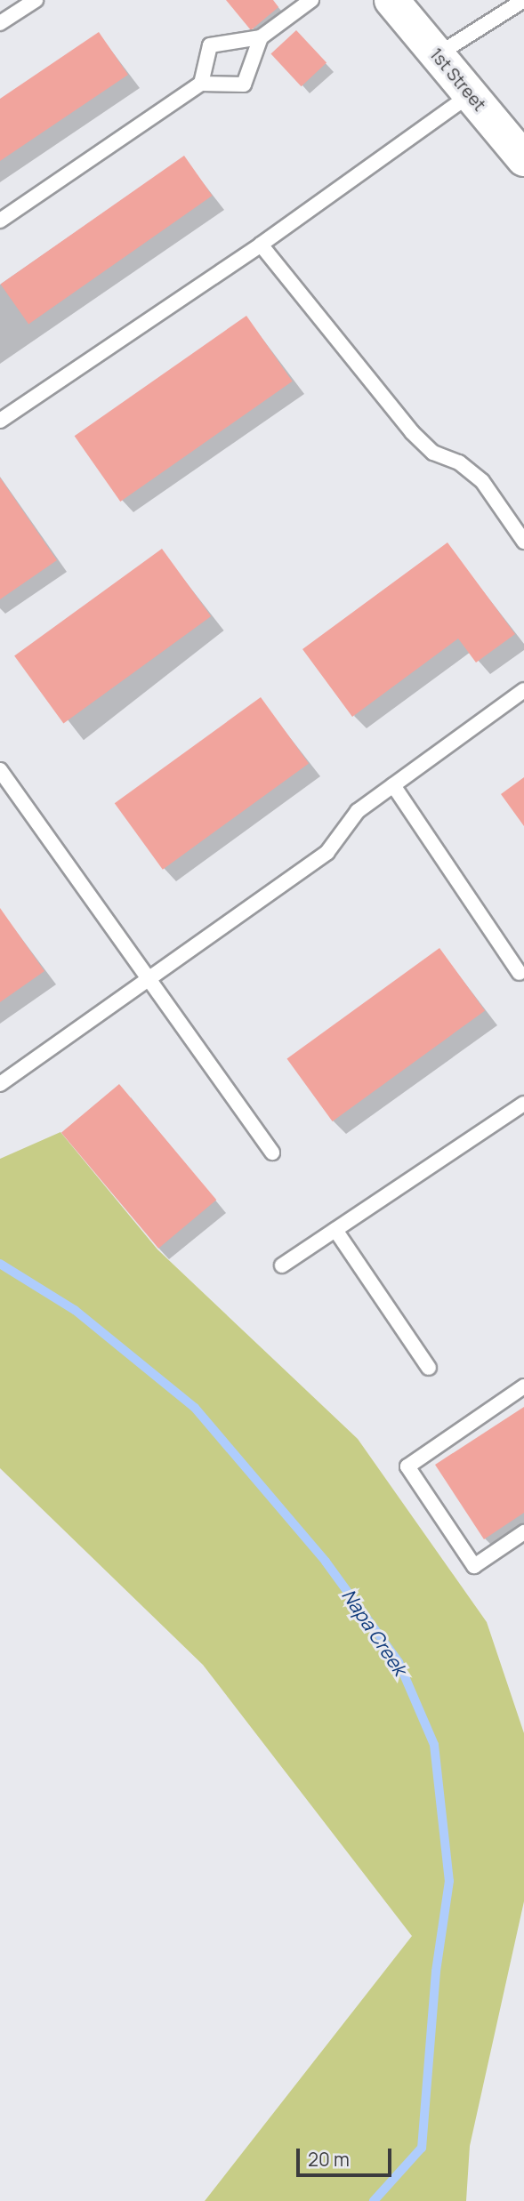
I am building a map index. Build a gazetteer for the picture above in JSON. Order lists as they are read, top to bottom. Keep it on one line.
{"streets":{"main road":["1st Street"]},"water":["Napa Creek"],"scale_bar":"20 m"}
